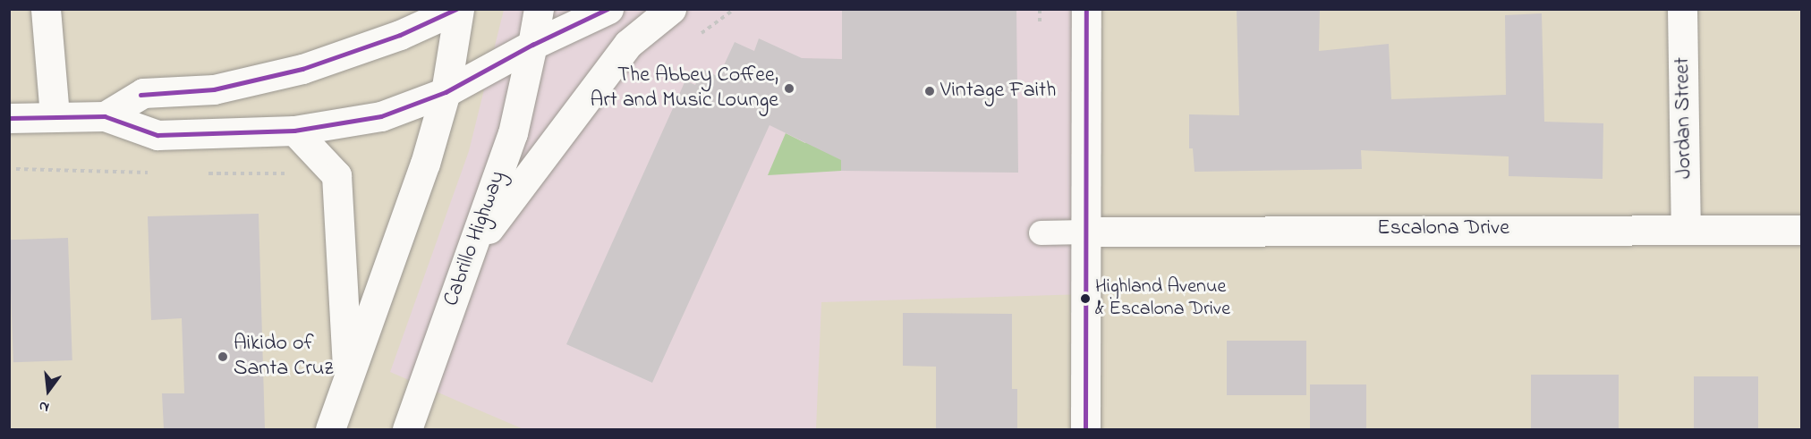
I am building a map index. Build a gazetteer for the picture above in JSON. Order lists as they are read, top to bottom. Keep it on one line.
{"streets":{"main road":["Jordan Street","Escalona Drive","Cabrillo Highway"]},"crossings":[["Jordan Street","Escalona Drive"]],"places":["The Abbey Coffee, Art and Music Lounge","Vintage Faith","Highland Avenue & Escalona Drive","Aikido of Santa Cruz"],"north":"bottom"}
